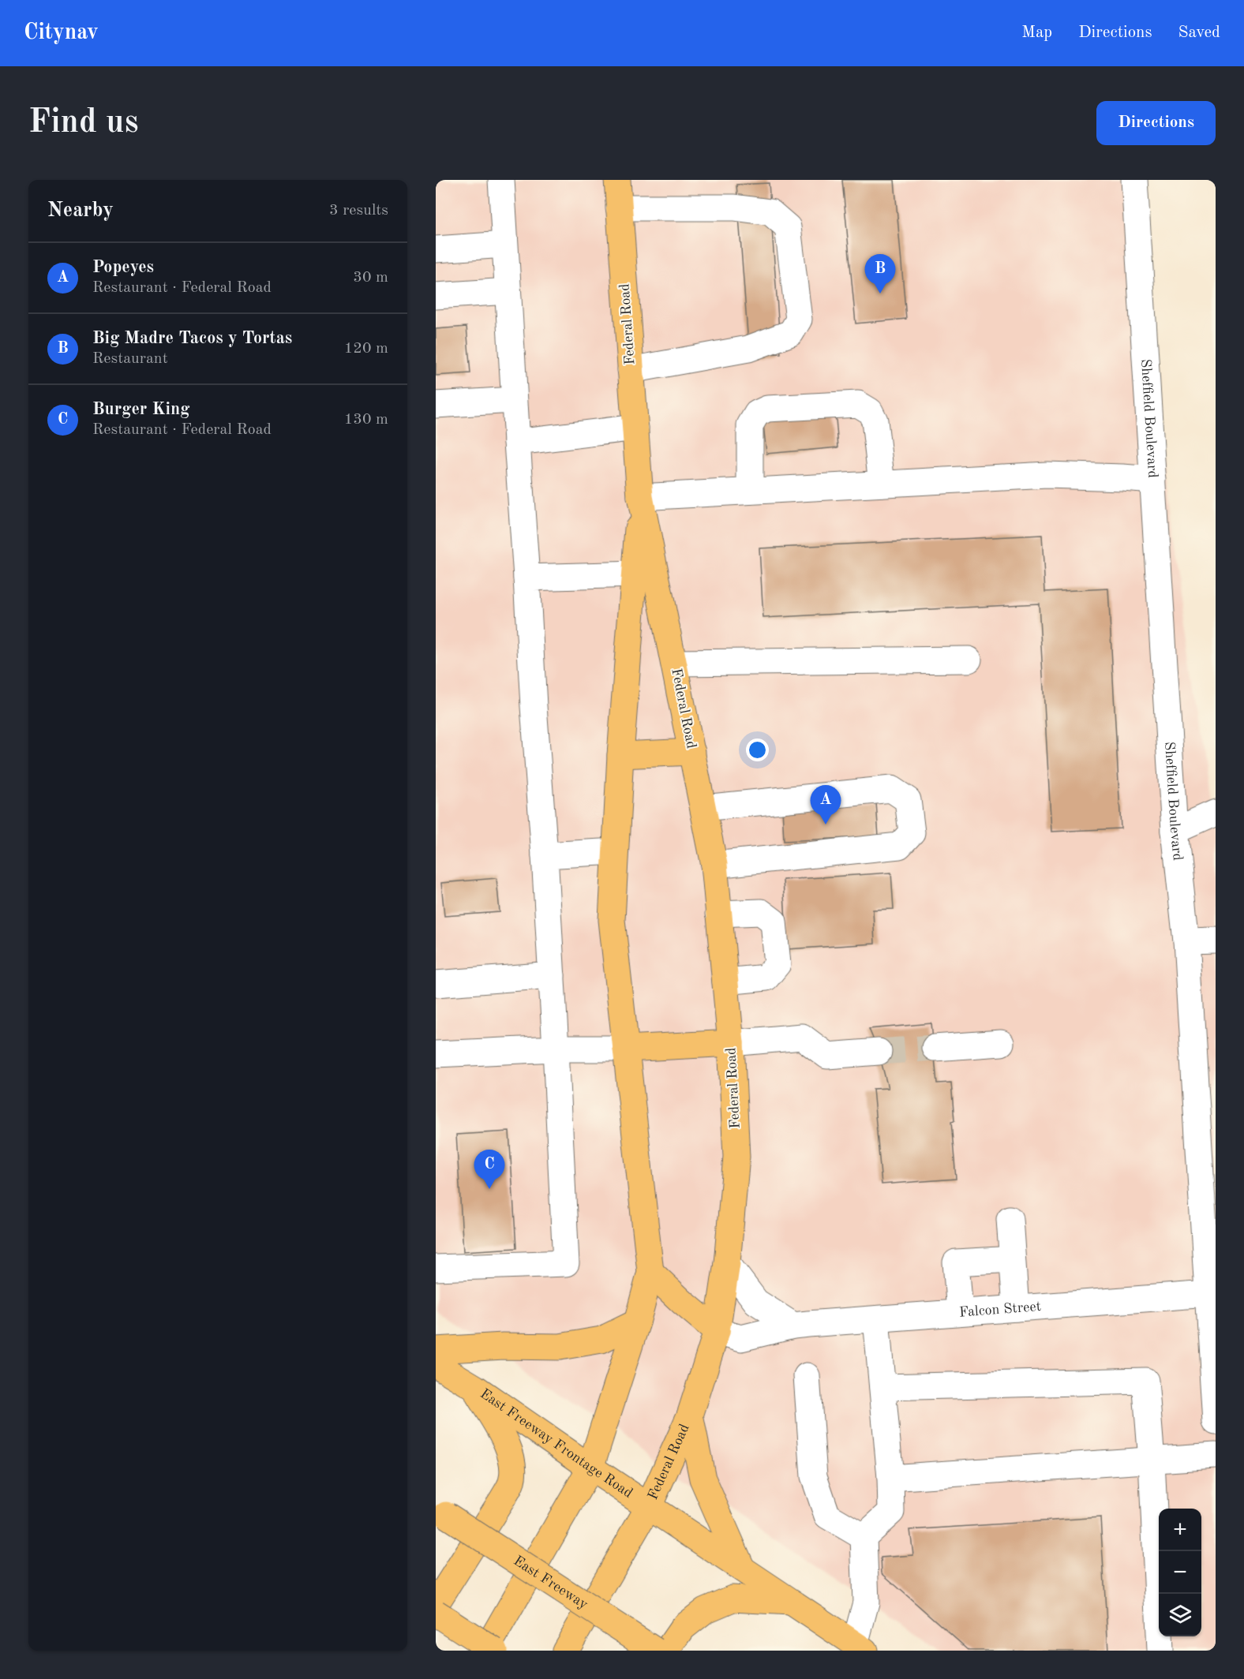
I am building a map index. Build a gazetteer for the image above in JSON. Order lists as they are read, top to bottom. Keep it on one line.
{"streets":{"main road":["Federal Road","East Freeway Frontage Road","East Freeway"],"street":["Sheffield Boulevard","Falcon Street"]},"crossings":[["Federal Road","Falcon Street"],["Federal Road","East Freeway Frontage Road"],["Sheffield Boulevard","Falcon Street"]],"page":{"header":"Citynav","nav":["Map","Directions","Saved"],"buttons":"Directions","title":"Find us","heading":["Nearby","3 results"],"list":[{"mark":"A","name":"Popeyes","note":"Restaurant · Federal Road","value":"30 m"},{"mark":"B","name":"Big Madre Tacos y Tortas","note":"Restaurant","value":"120 m"},{"mark":"C","name":"Burger King","note":"Restaurant · Federal Road","value":"130 m"}],"pins":["B","A","C"],"map_buttons":["+","−"]}}
